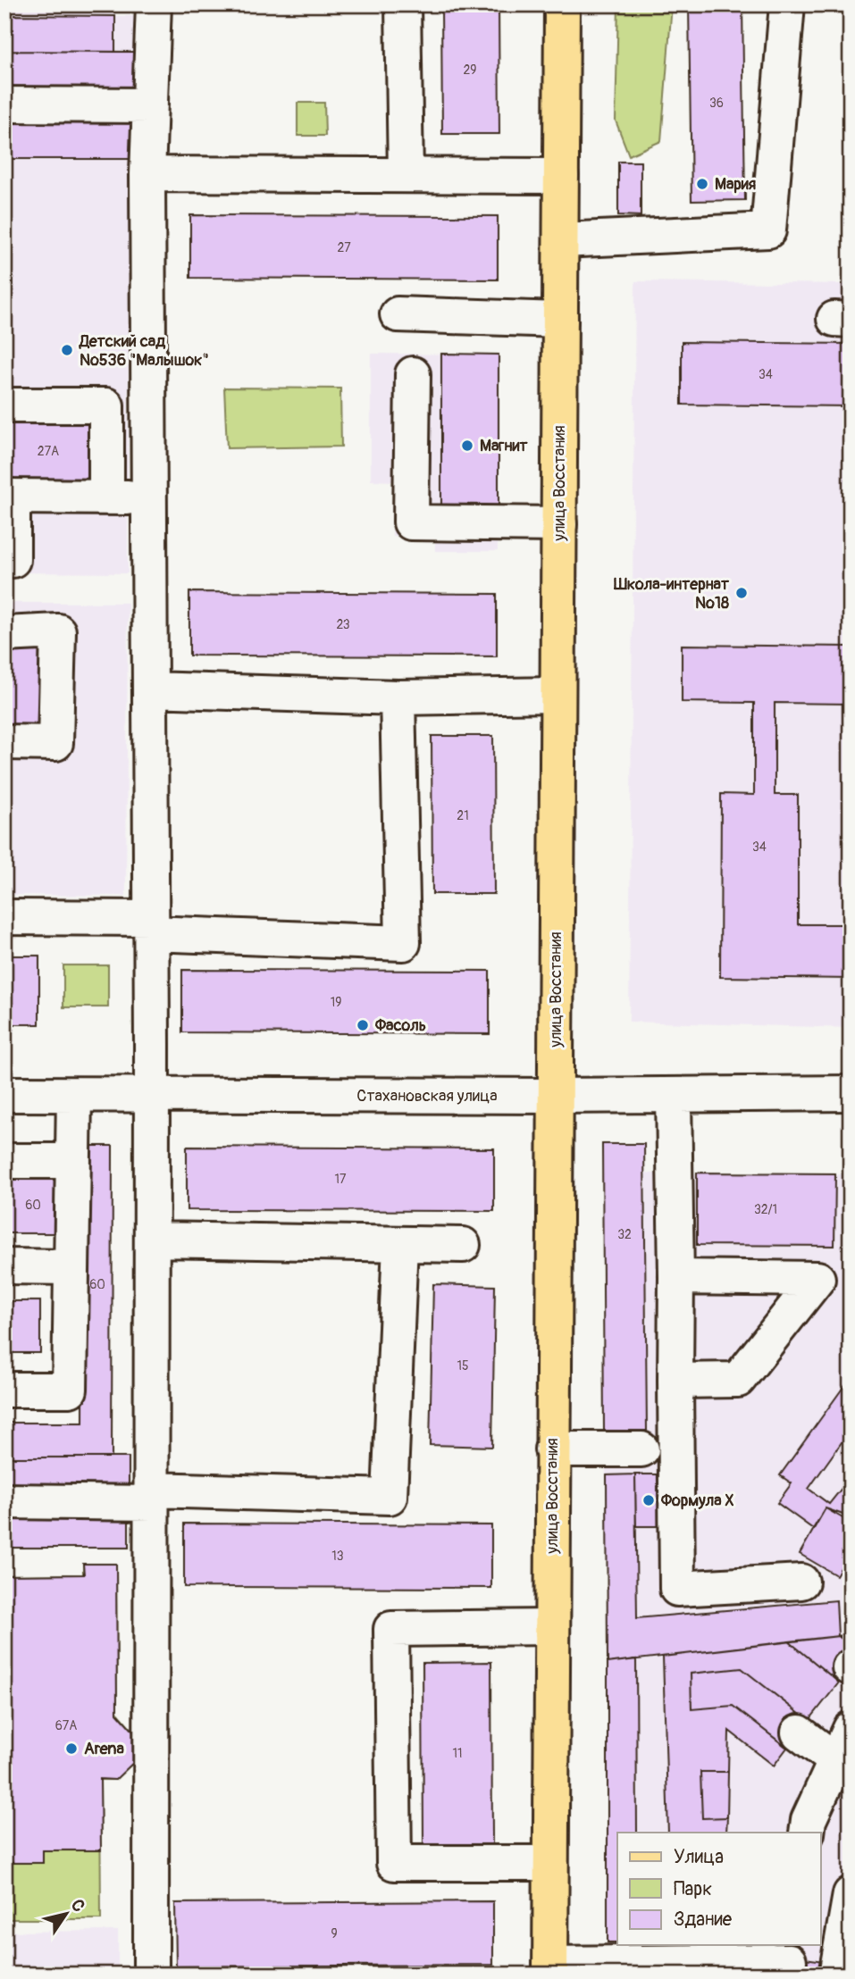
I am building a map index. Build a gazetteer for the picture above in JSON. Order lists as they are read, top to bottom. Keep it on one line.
{"streets":{"main road":["улица Восстания"],"street":["Стахановская улица"]},"crossings":[["улица Восстания","Стахановская улица"]],"places":["Мария","Детский сад №536 \"Малышок\"","Магнит","Школа-интернат №18","Фасоль","Формула X","Arena"],"house_numbers":["29","36","27","34","27А","23","21","34","19","17","60","32/1","32","60","15","13","67А","11","9"],"legend":["Улица","Парк","Здание"],"north":"top right"}
